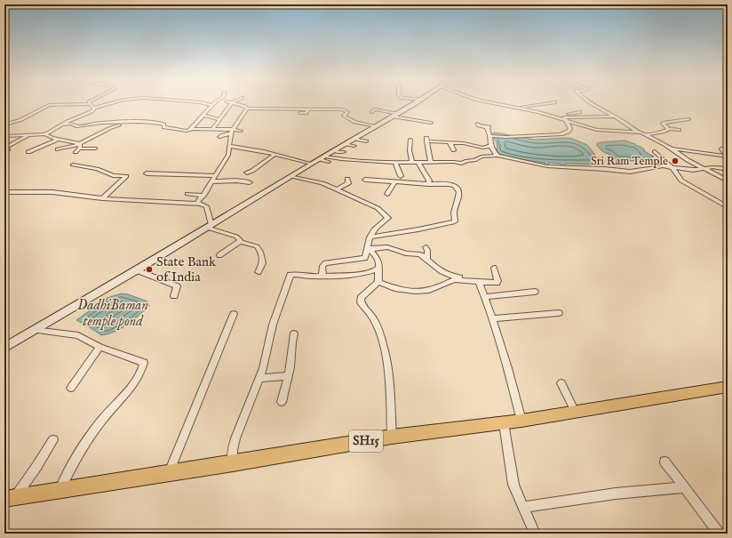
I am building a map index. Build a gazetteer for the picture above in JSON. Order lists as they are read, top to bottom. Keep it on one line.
{"streets":{"main road":["SH15"]},"water":["DadhiBaman temple pond"],"places":["Sri Ram Temple","State Bank of India"]}
